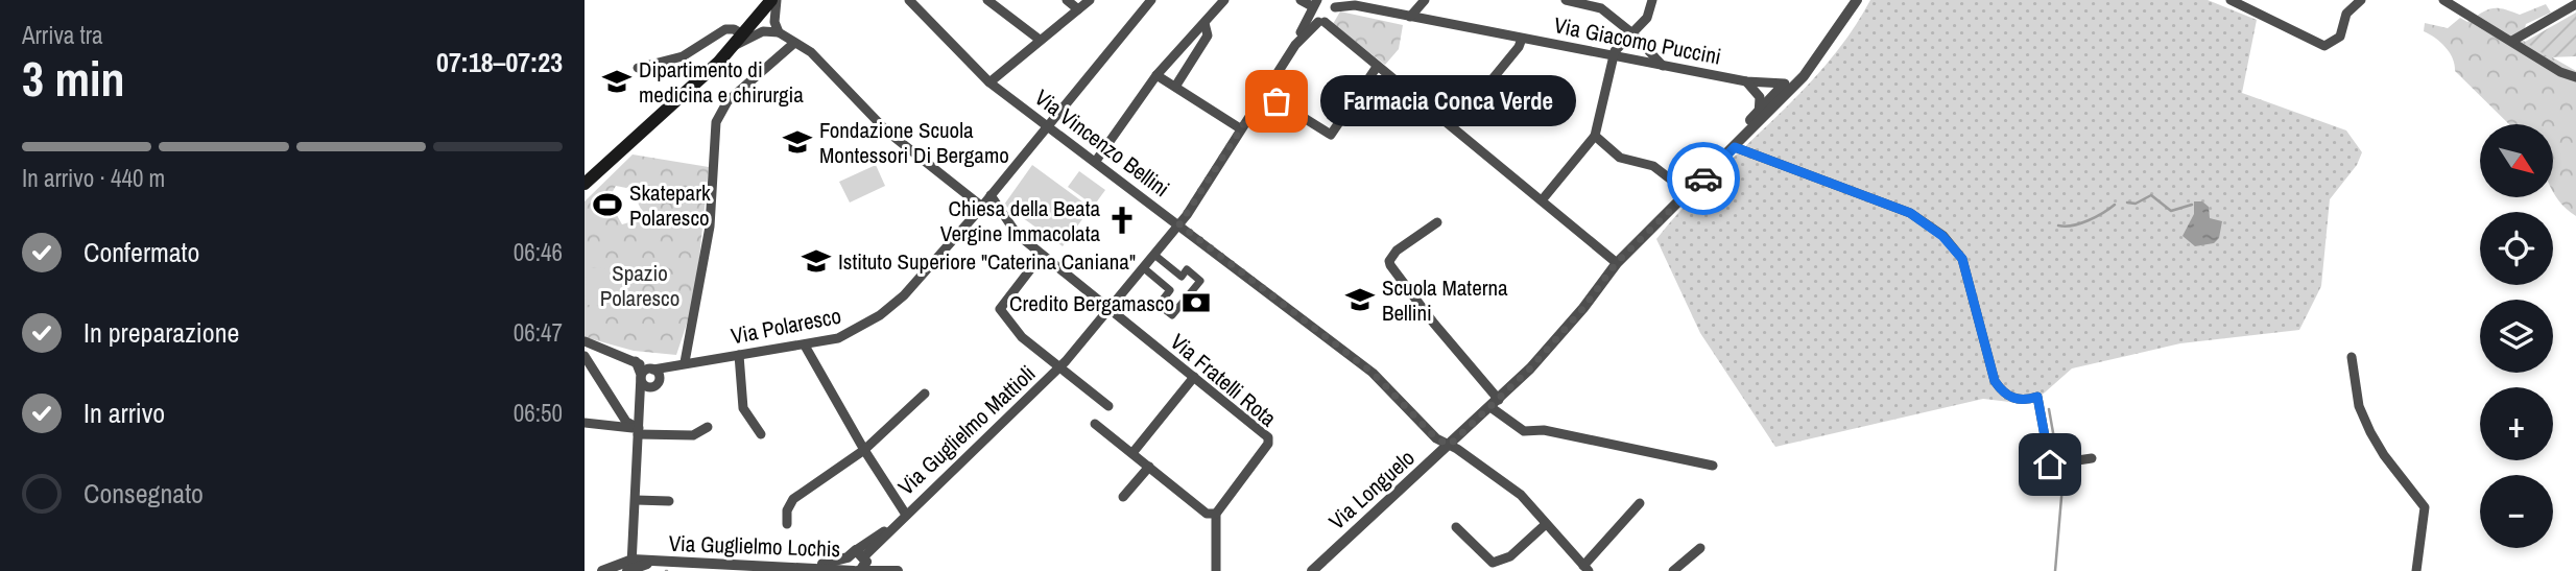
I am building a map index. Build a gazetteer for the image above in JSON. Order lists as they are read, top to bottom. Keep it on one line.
{"streets":{"street":["Via Giacomo Puccini","Via Vincenzo Bellini","Via Polaresco","Via Fratelli Rota","Via Guglielmo Mattioli","Via Longuelo","Via Guglielmo Lochis"]},"crossings":[["Via Giacomo Puccini","Via Guglielmo Mattioli"],["Via Giacomo Puccini","Via Longuelo"],["Via Vincenzo Bellini","Via Polaresco"],["Via Vincenzo Bellini","Via Guglielmo Mattioli"],["Via Vincenzo Bellini","Via Longuelo"],["Via Polaresco","Via Fratelli Rota"],["Via Fratelli Rota","Via Guglielmo Mattioli"],["Via Guglielmo Mattioli","Via Guglielmo Lochis"]],"parks":["Spazio Polaresco"],"places":{"school or university":["Dipartimento di medicina e chirurgia","Fondazione Scuola Montessori Di Bergamo","Istituto Superiore \"Caterina Caniana\"","Scuola Materna Bellini"],"other":["Farmacia Conca Verde"],"sports":["Skatepark Polaresco"],"church":["Chiesa della Beata Vergine Immacolata"],"bank":["Credito Bergamasco"]},"north":"bottom right","page":{"heading":["3 min","Arriva tra","07:18–07:23"],"bubble":"Farmacia Conca Verde","bar":"In arrivo · 440 m","map_buttons":["+","−"],"list":[["Confermato","06:46"],["In preparazione","06:47"],["In arrivo","06:50"],"Consegnato"]}}
